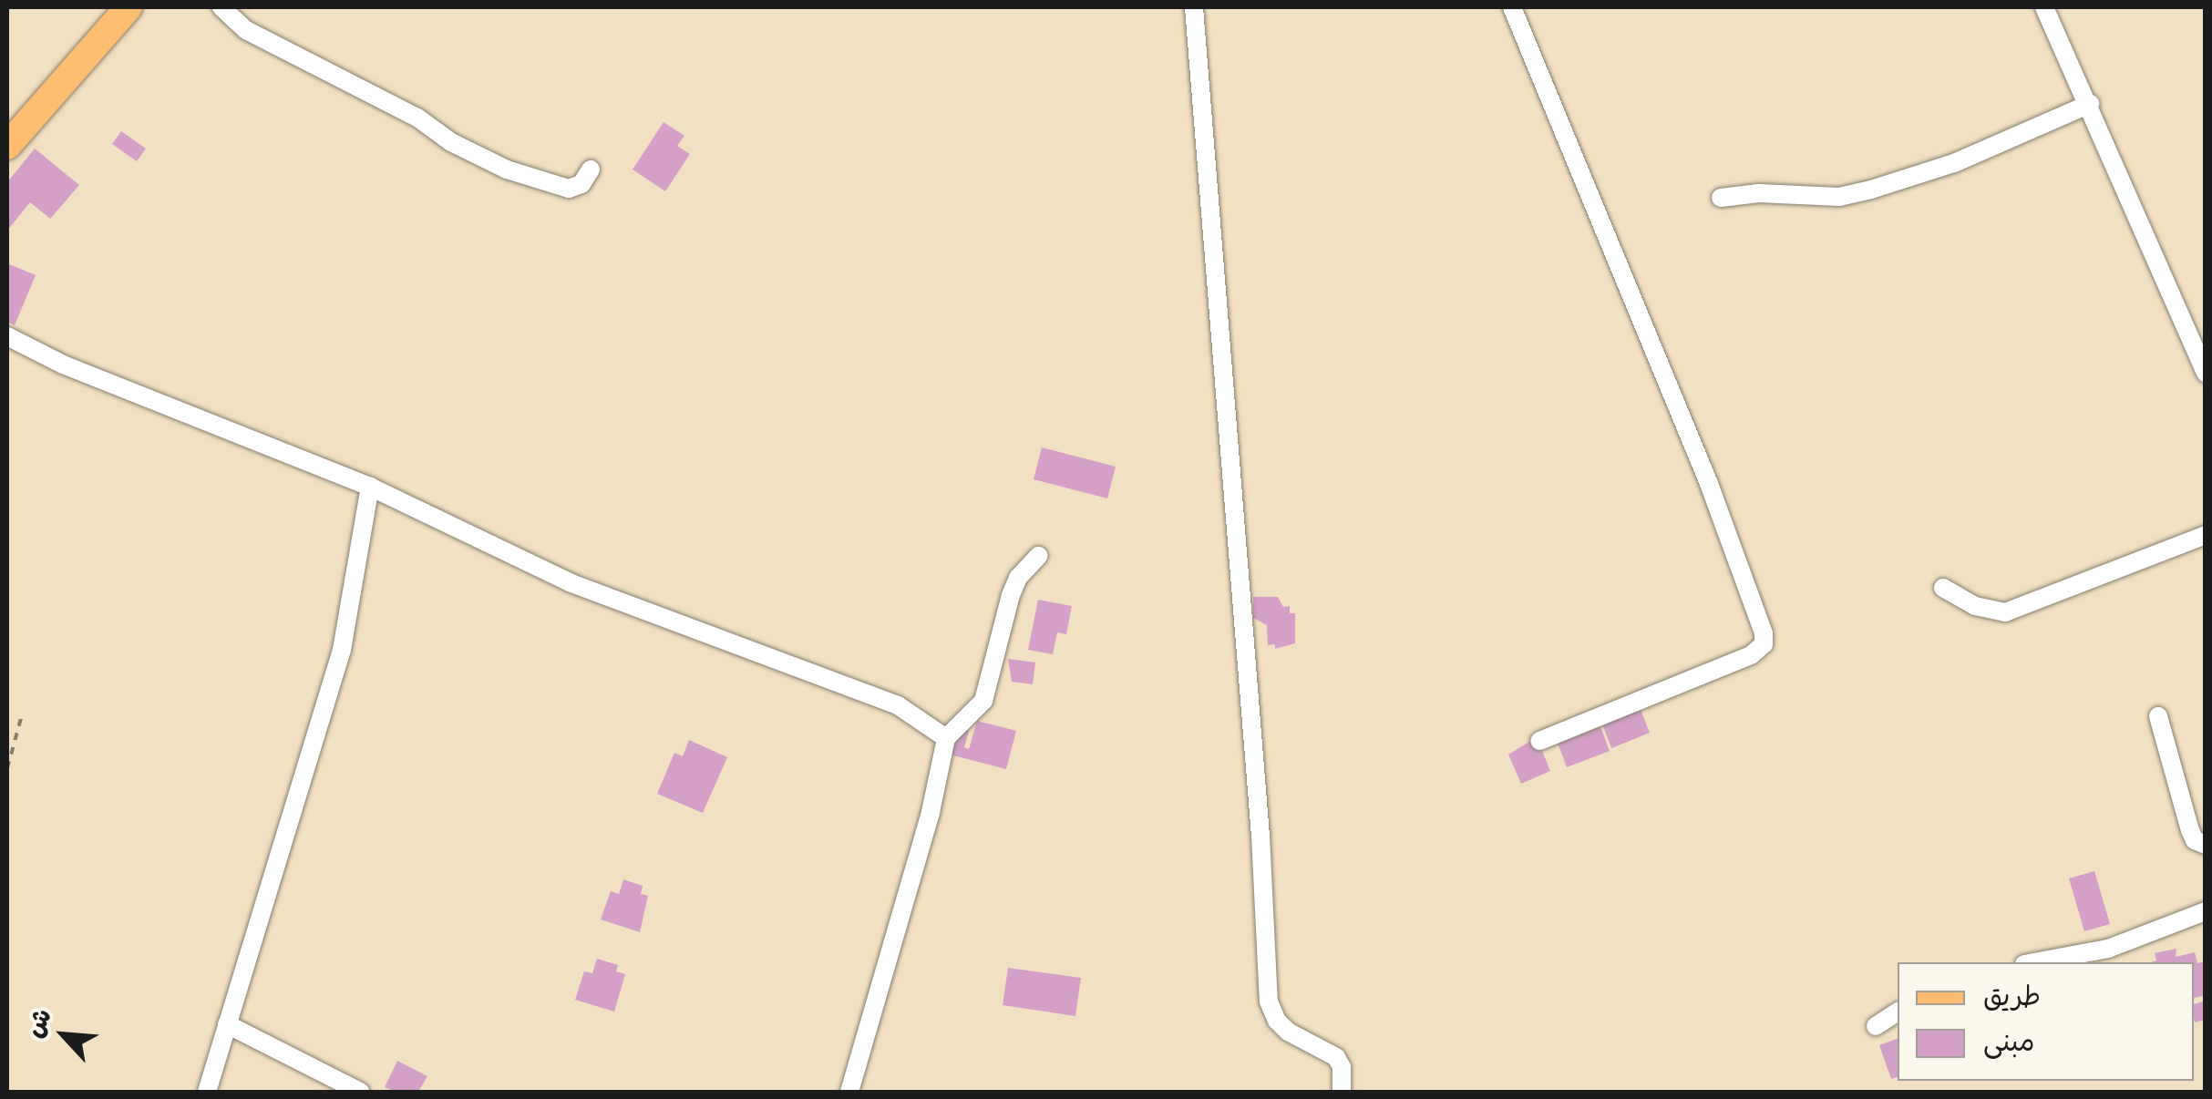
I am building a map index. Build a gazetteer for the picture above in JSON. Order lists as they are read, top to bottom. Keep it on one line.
{"legend":["طريق","مبنى"],"north":"top left"}
